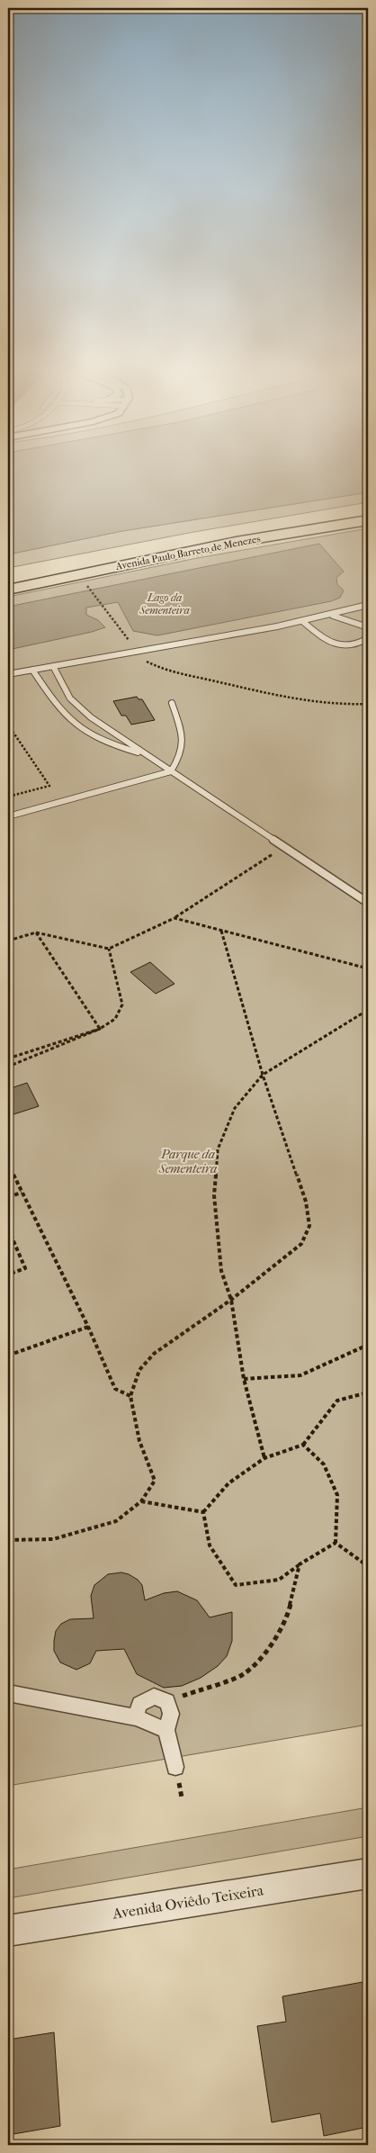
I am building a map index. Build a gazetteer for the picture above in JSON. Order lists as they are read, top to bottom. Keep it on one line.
{"streets":{"main road":["Avenida Paulo Barreto de Menezes"],"street":["Avenida Oviêdo Teixeira"]},"water":["Lago da Sementeira"],"parks":["Parque da Sementeira"]}
